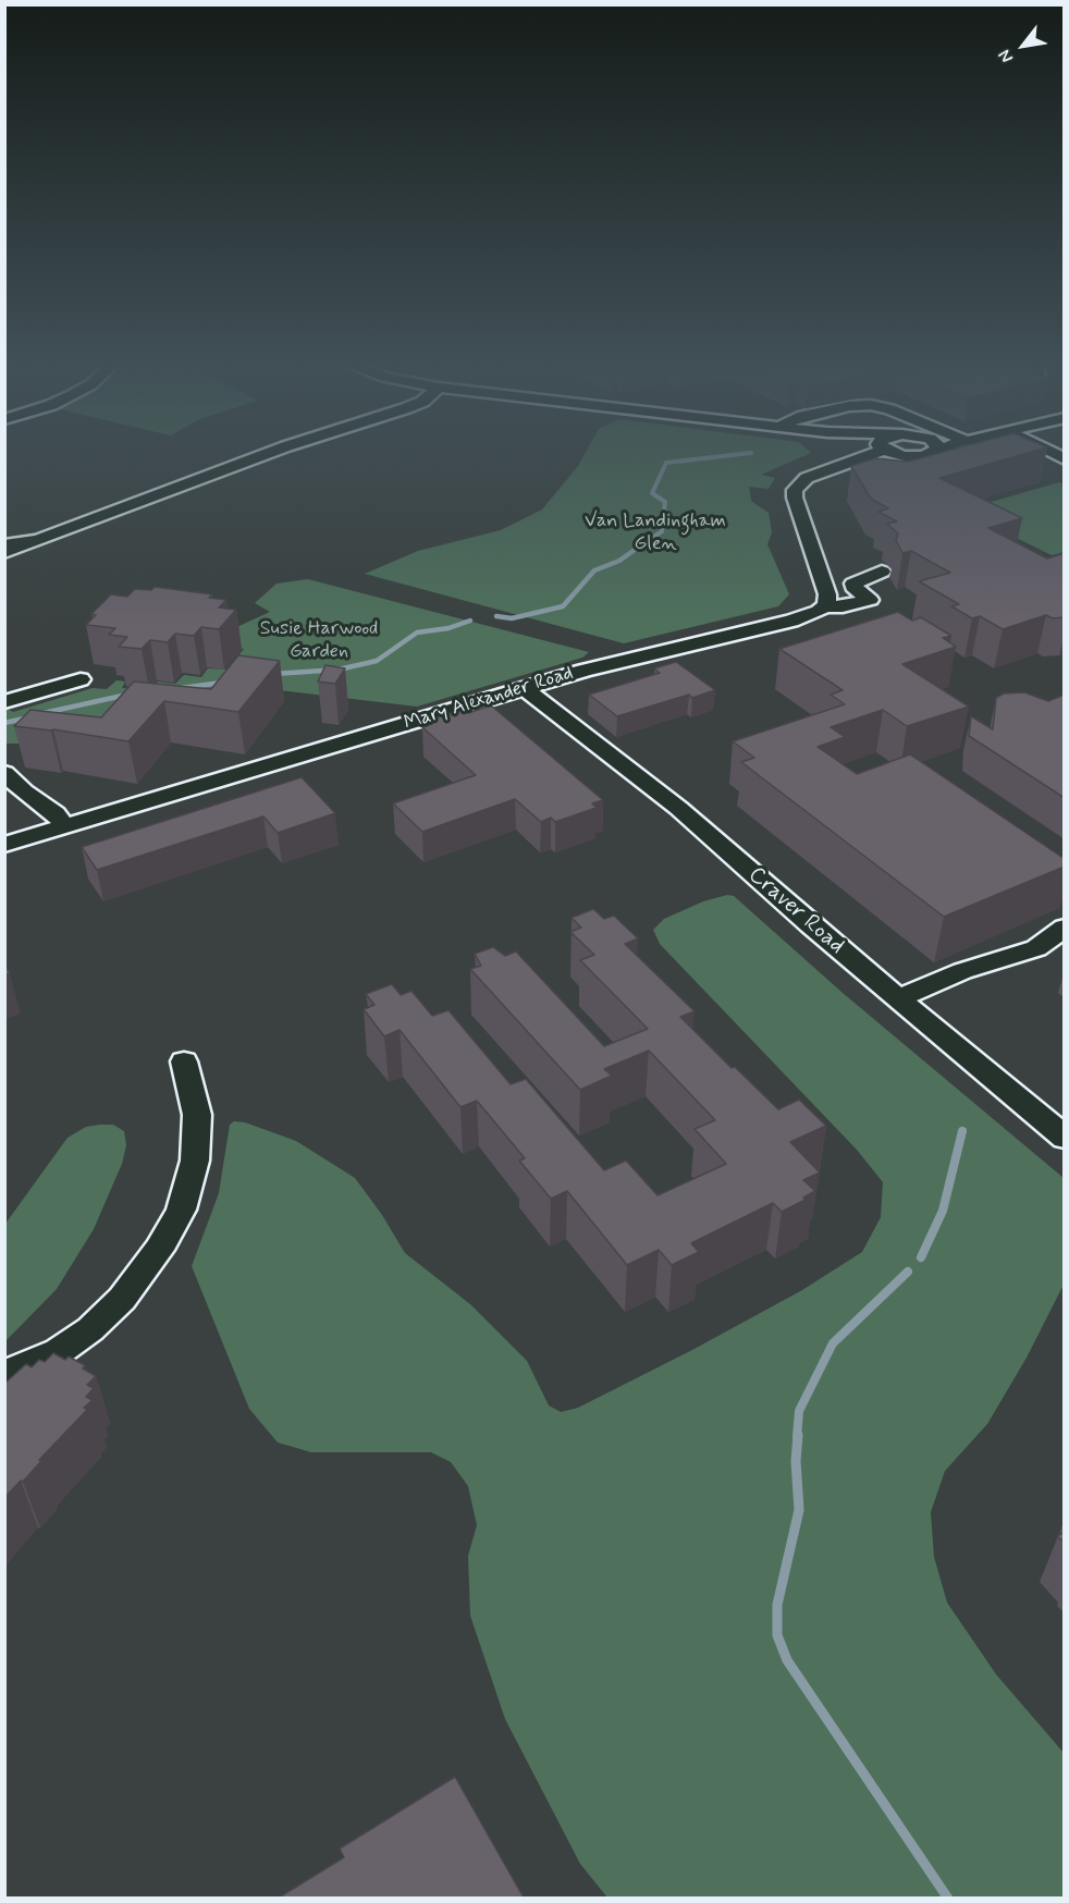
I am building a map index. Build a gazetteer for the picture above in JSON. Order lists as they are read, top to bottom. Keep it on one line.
{"streets":{"street":["Mary Alexander Road","Craver Road"]},"crossings":[["Mary Alexander Road","Craver Road"]],"parks":["Van Landingham Glen","Susie Harwood Garden"],"north":"bottom left"}
